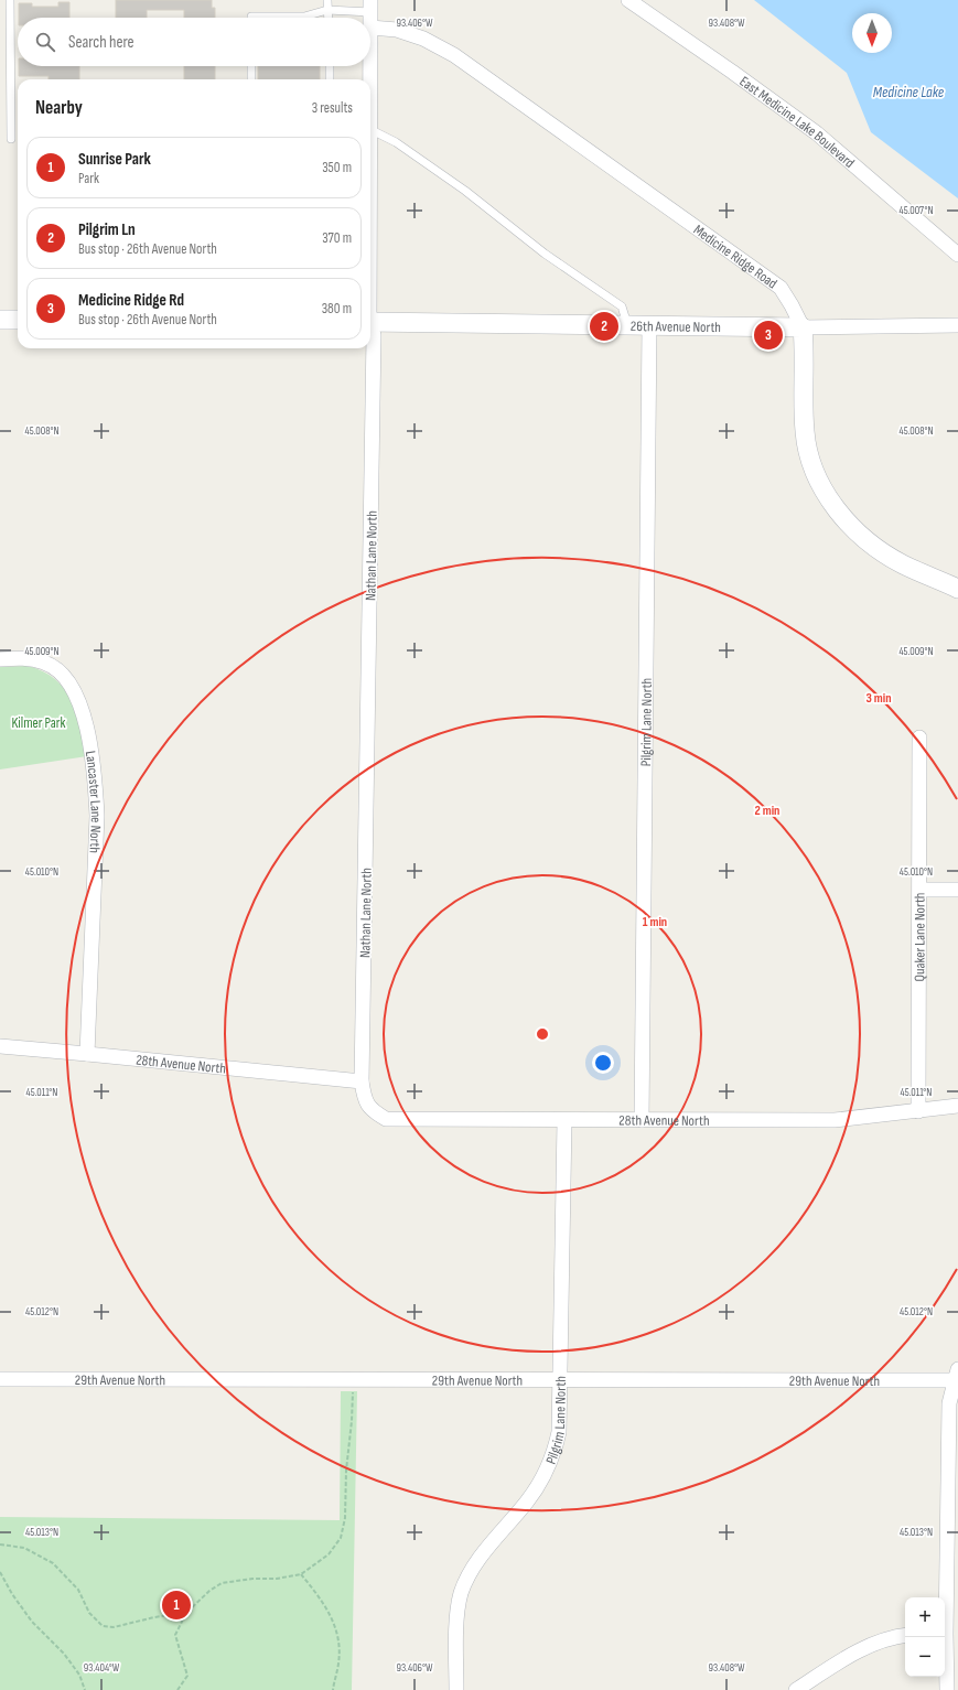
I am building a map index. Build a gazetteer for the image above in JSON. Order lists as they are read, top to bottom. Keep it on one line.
{"streets":{"street":["East Medicine Lake Boulevard","Medicine Ridge Road","26th Avenue North","Nathan Lane North","Pilgrim Lane North","Lancaster Lane North","Quaker Lane North","28th Avenue North","29th Avenue North"]},"crossings":[["Medicine Ridge Road","26th Avenue North"],["Medicine Ridge Road","Nathan Lane North"],["26th Avenue North","Pilgrim Lane North"],["Nathan Lane North","28th Avenue North"],["Pilgrim Lane North","28th Avenue North"],["Pilgrim Lane North","29th Avenue North"],["Lancaster Lane North","28th Avenue North"],["Quaker Lane North","28th Avenue North"]],"water":["Medicine Lake"],"parks":["Kilmer Park"],"north":"bottom","page":{"search":"Search here","heading":["Nearby","3 results"],"list":[{"mark":"1","name":"Sunrise Park","note":"Park","value":"350 m"},{"mark":"2","name":"Pilgrim Ln","note":"Bus stop · 26th Avenue North","value":"370 m"},{"mark":"3","name":"Medicine Ridge Rd","note":"Bus stop · 26th Avenue North","value":"380 m"}],"pins":["2","3","1"],"map_buttons":["+","−"]},"coordinates":["93.406°W","93.408°W","45.007°N","45.008°N","45.009°N","45.010°N","45.011°N","45.012°N","45.013°N","93.404°W"],"rings":["3 min","2 min","1 min"]}
